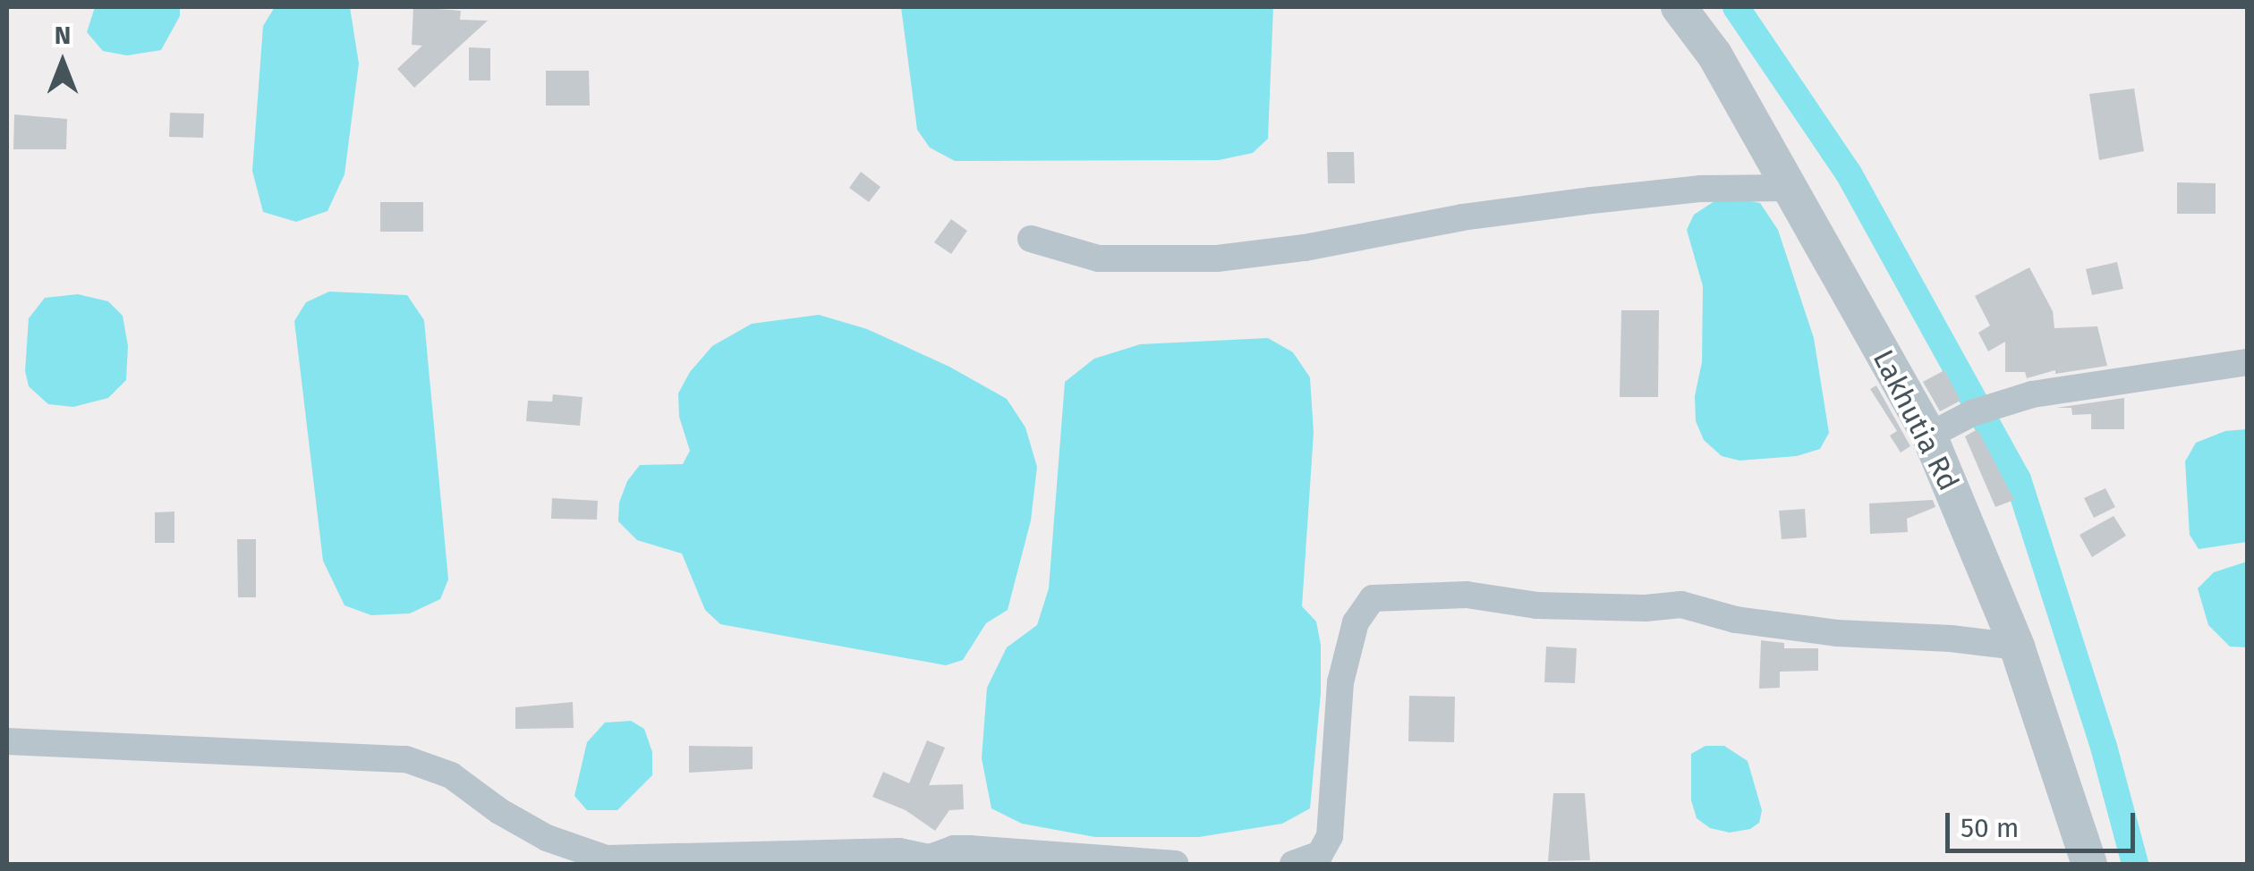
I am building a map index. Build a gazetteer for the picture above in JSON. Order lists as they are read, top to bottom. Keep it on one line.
{"streets":{"street":["Lakhutia Rd"]},"scale_bar":"50 m","north":"top"}
